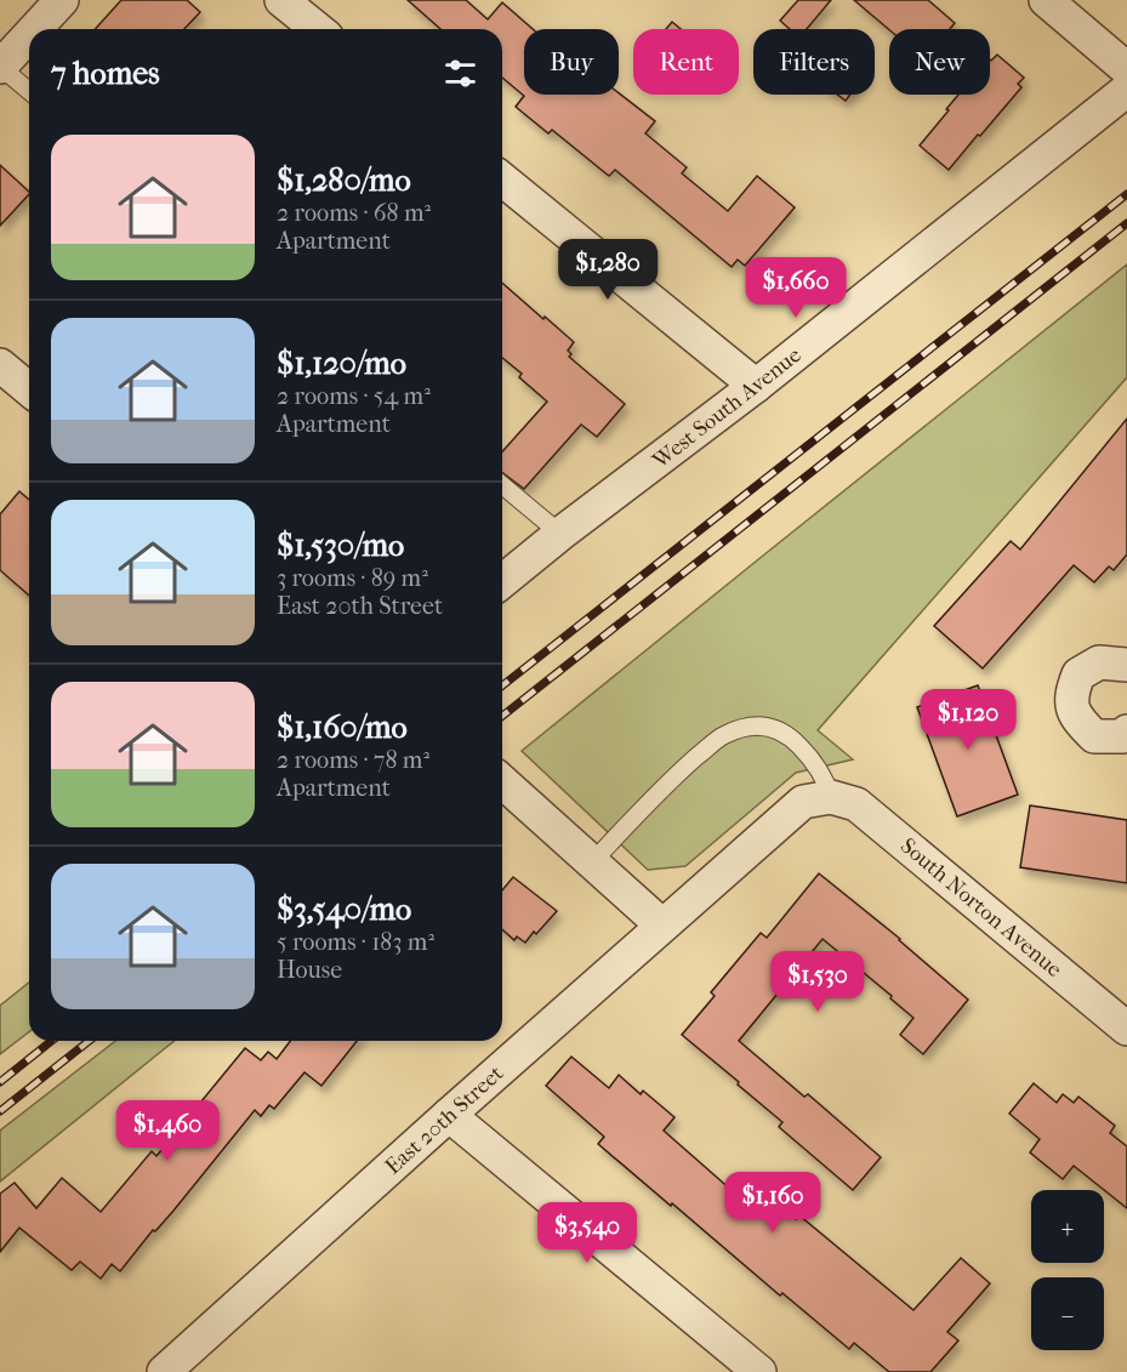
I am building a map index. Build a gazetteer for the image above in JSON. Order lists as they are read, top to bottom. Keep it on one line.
{"streets":{"street":["West South Avenue","South Norton Avenue","East 20th Street"]},"crossings":[["South Norton Avenue","East 20th Street"]],"page":{"chip":["Buy","Rent","Filters","New"],"heading":"7 homes","list":[{"name":"$1,280/mo","note":"2 rooms · 68 m² · Apartment"},{"name":"$1,120/mo","note":"2 rooms · 54 m² · Apartment"},{"name":"$1,530/mo","note":"3 rooms · 89 m² · East 20th Street"},{"name":"$1,160/mo","note":"2 rooms · 78 m² · Apartment"},{"name":"$3,540/mo","note":"5 rooms · 183 m² · House"}],"price":["$1,280","$1,660","$1,120","$1,530","$1,460","$1,160","$3,540"],"map_buttons":["+","−"]}}
